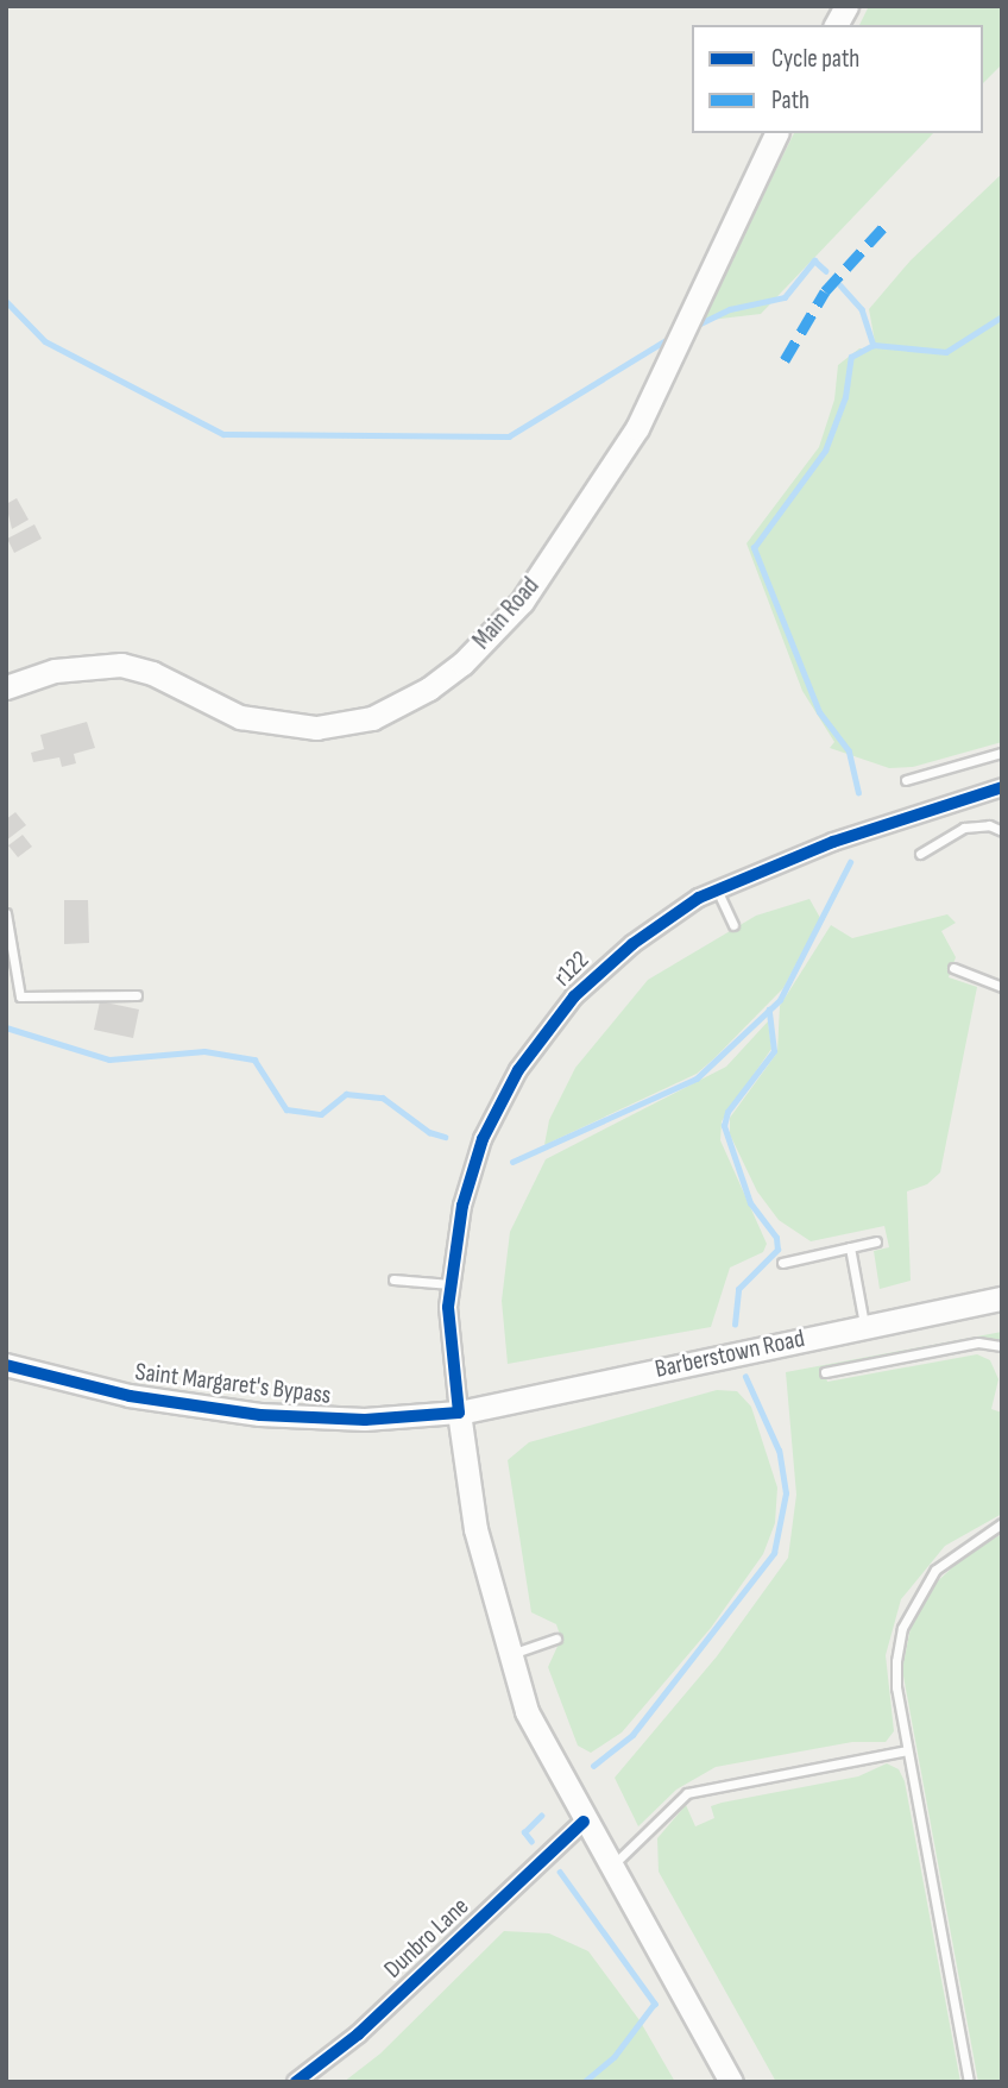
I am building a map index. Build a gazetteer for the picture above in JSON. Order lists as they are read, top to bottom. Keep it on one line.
{"streets":{"main road":["Main Road","Barberstown Road"],"street":["r122","Saint Margaret's Bypass","Dunbro Lane"]},"crossings":[["r122","Barberstown Road"],["r122","Saint Margaret's Bypass"],["Barberstown Road","Saint Margaret's Bypass"]],"legend":["Cycle path","Path"]}
